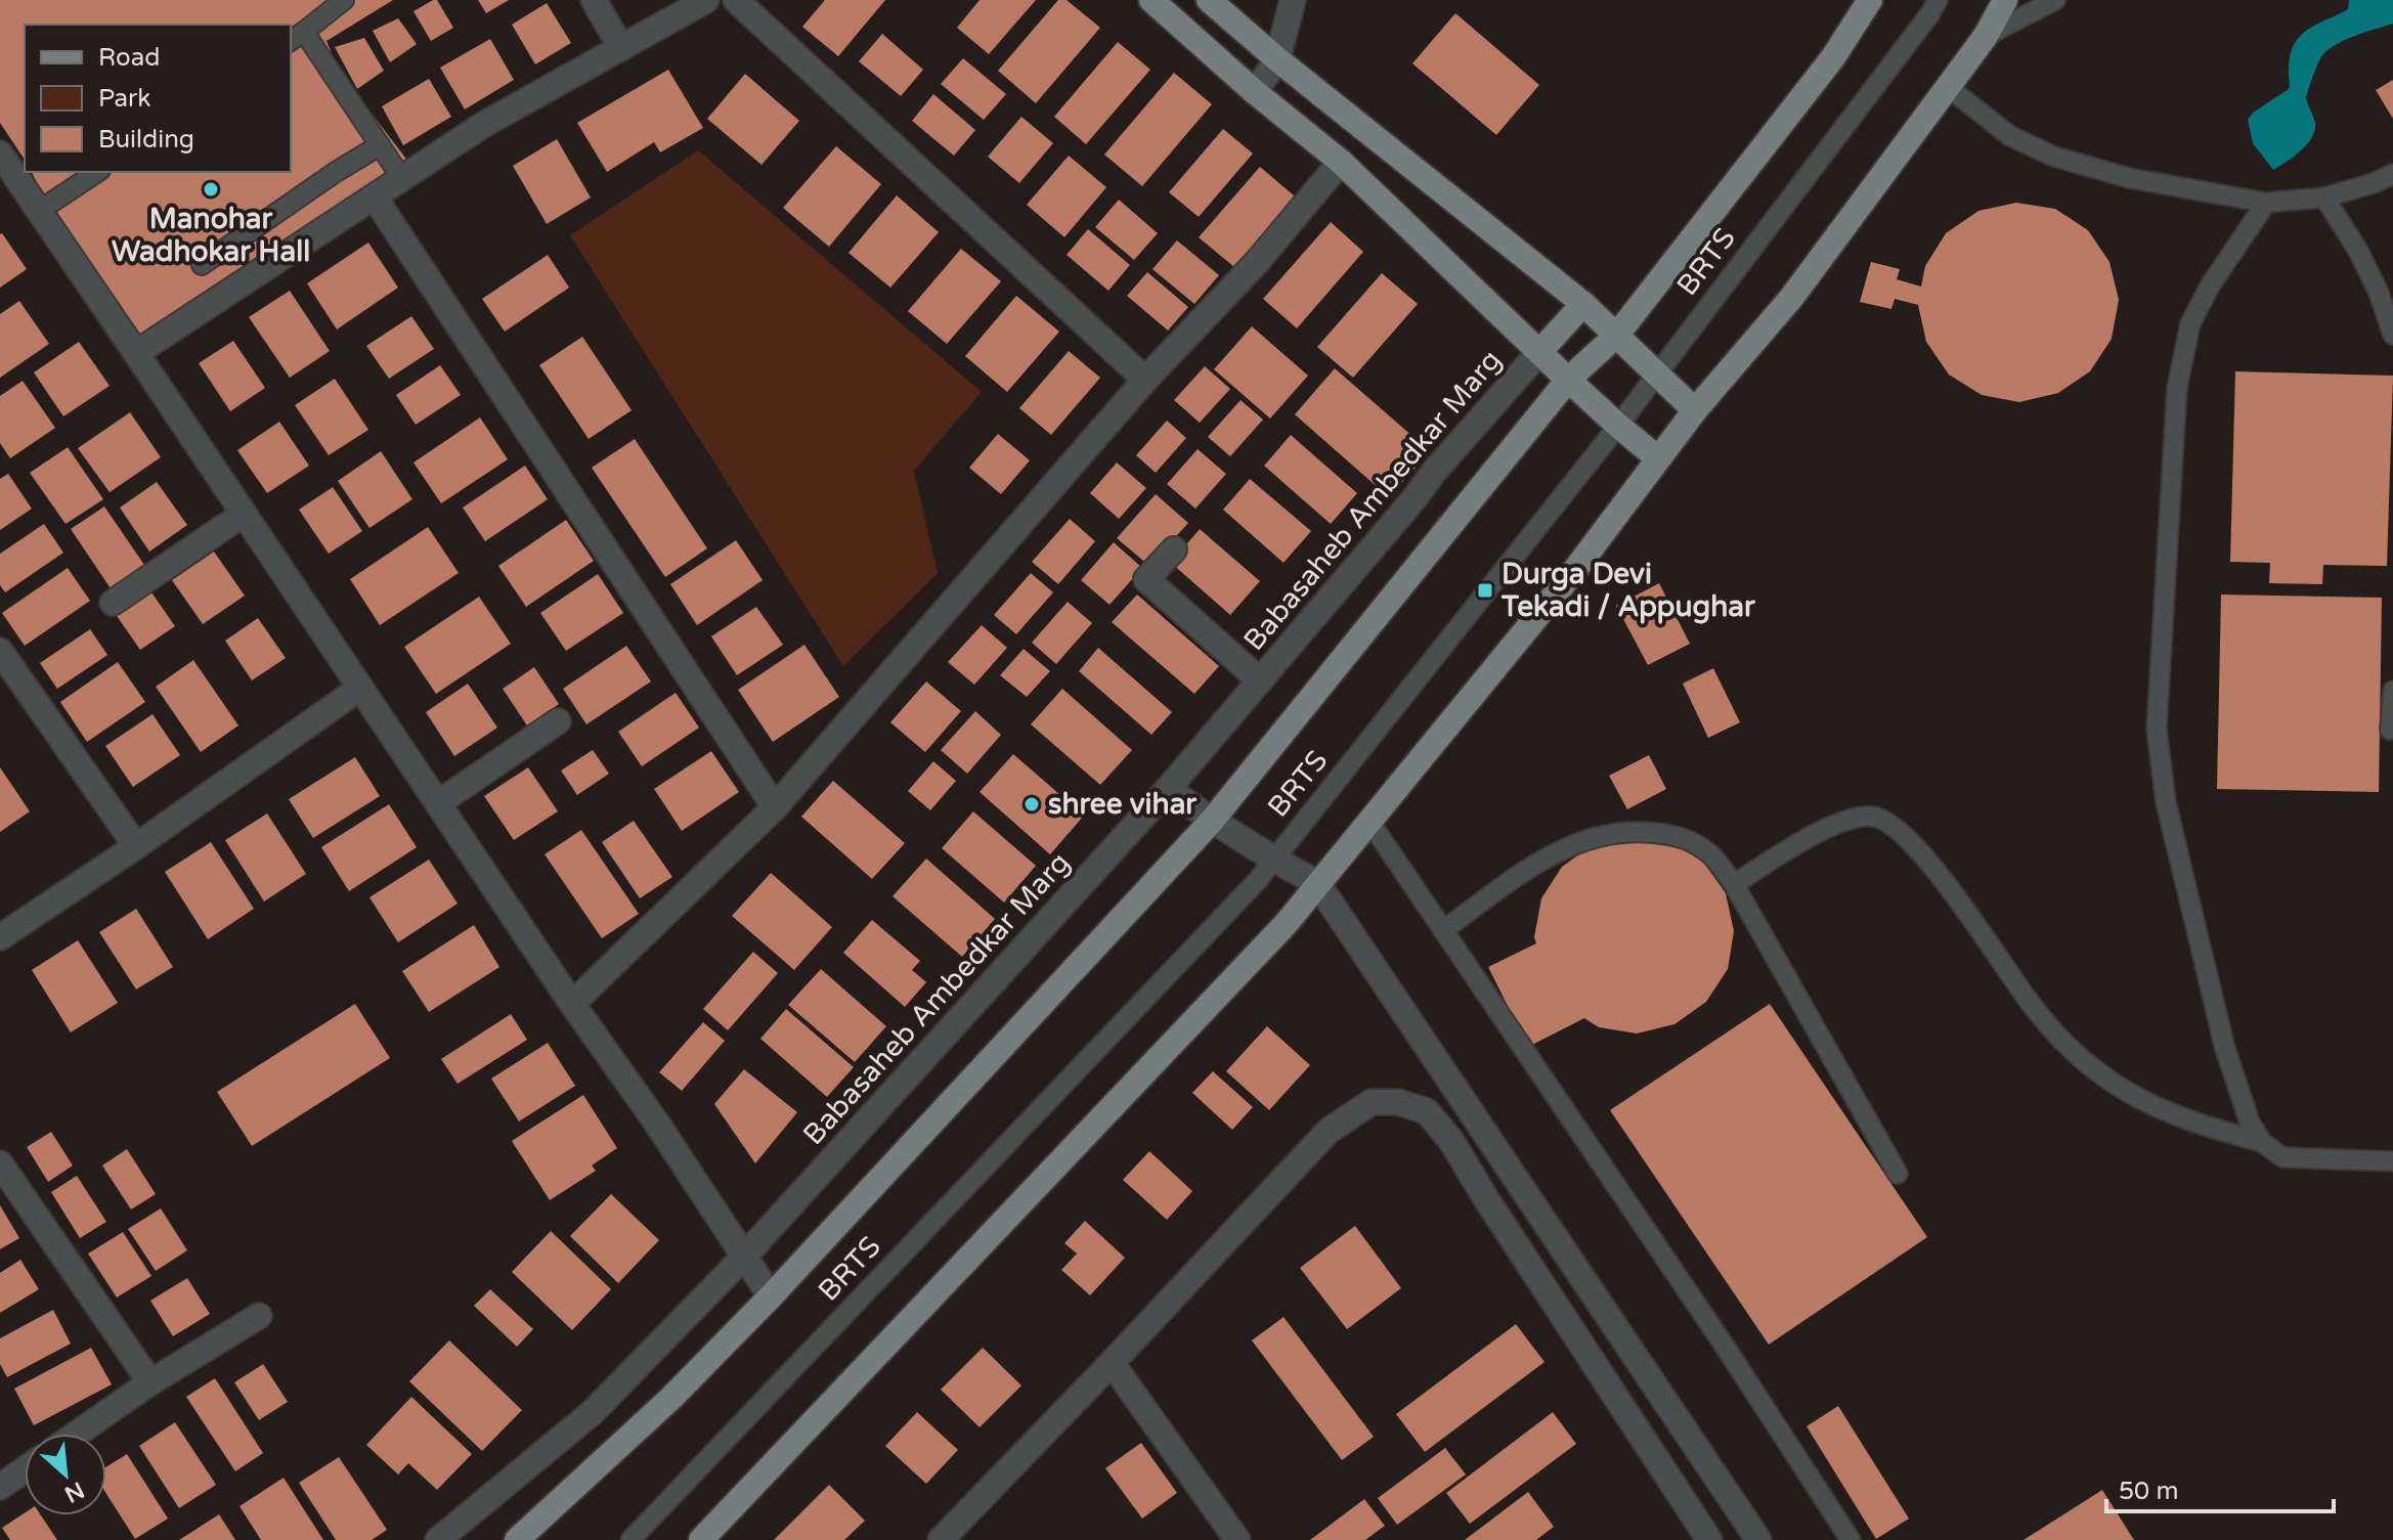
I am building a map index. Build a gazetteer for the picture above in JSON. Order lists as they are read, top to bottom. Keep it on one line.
{"streets":{"main road":["Babasaheb Ambedkar Marg"],"lane":["BRTS"]},"crossings":[["BRTS","Babasaheb Ambedkar Marg"]],"places":{"other":["Manohar Wadhokar Hall","shree vihar"],"transit":["Durga Devi Tekadi / Appughar"]},"legend":["Road","Park","Building"],"scale_bar":"50 m","north":"bottom right"}
